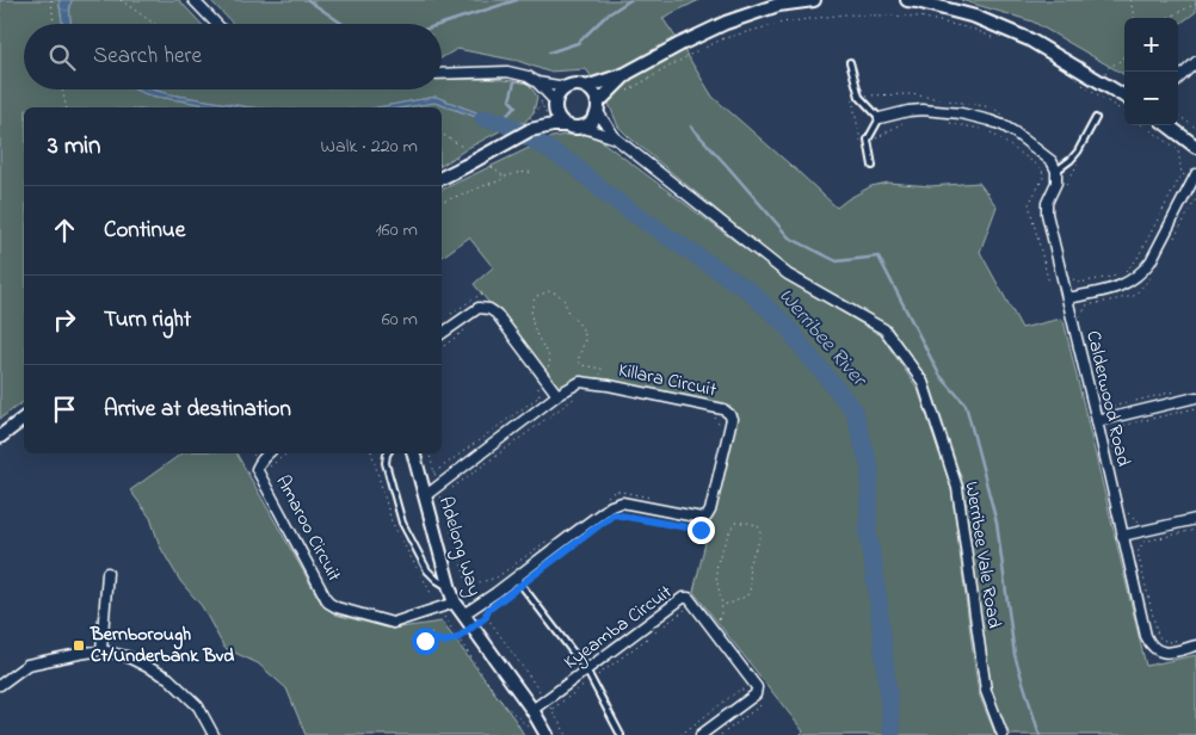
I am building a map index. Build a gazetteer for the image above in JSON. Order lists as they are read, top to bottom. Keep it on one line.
{"streets":{"street":["Killara Circuit","Calderwood Road","Amaroo Circuit","Adelong Way","Werribee Vale Road","Kyeamba Circuit"]},"crossings":[["Killara Circuit","Adelong Way"],["Amaroo Circuit","Adelong Way"],["Adelong Way","Kyeamba Circuit"]],"water":["Werribee River"],"places":{"transit":["Bernborough Ct/Underbank Bvd"]},"page":{"map_buttons":["+","−"],"search":"Search here","heading":["3 min","Walk · 220 m"],"list":[["Continue","160 m"],["Turn right","60 m"],"Arrive at destination"]}}
